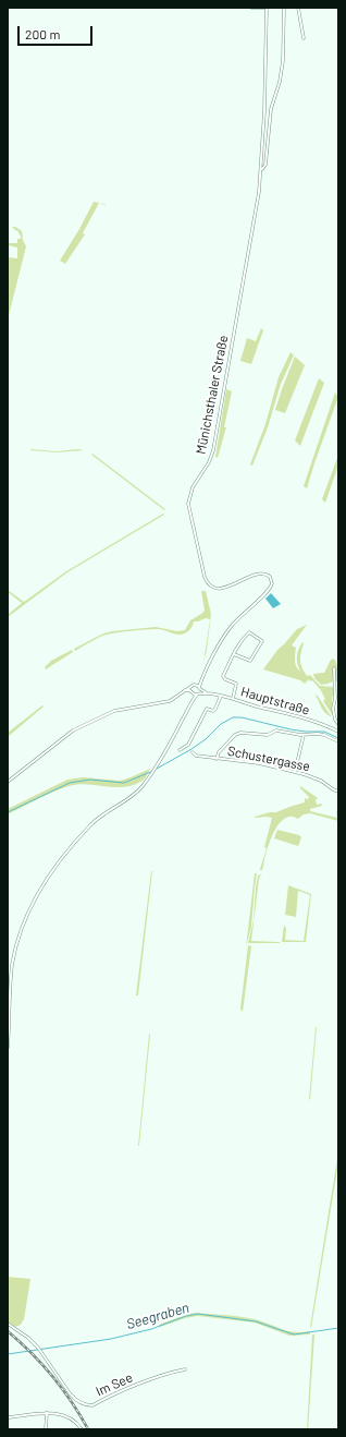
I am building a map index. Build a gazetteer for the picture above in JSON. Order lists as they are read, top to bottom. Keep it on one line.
{"streets":{"street":["Münichsthaler Straße","Hauptstraße","Schustergasse","Im See"]},"crossings":[["Münichsthaler Straße","Hauptstraße"]],"water":["Seegraben"],"scale_bar":"200 m"}
